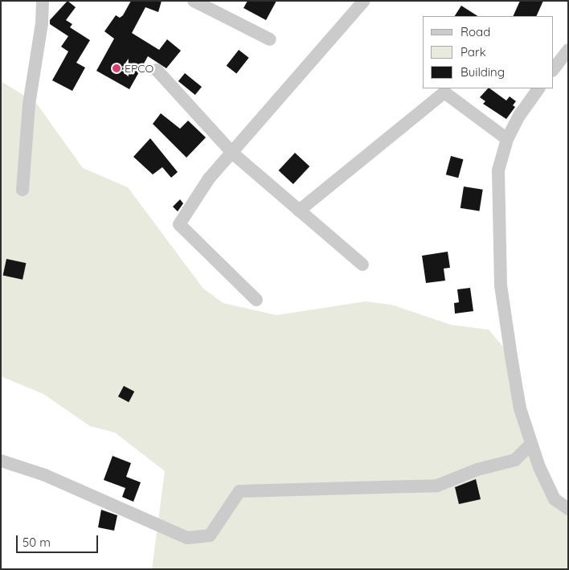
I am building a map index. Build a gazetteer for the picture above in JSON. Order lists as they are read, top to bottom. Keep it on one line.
{"places":["EPCO"],"legend":["Road","Park","Building"],"scale_bar":"50 m"}
